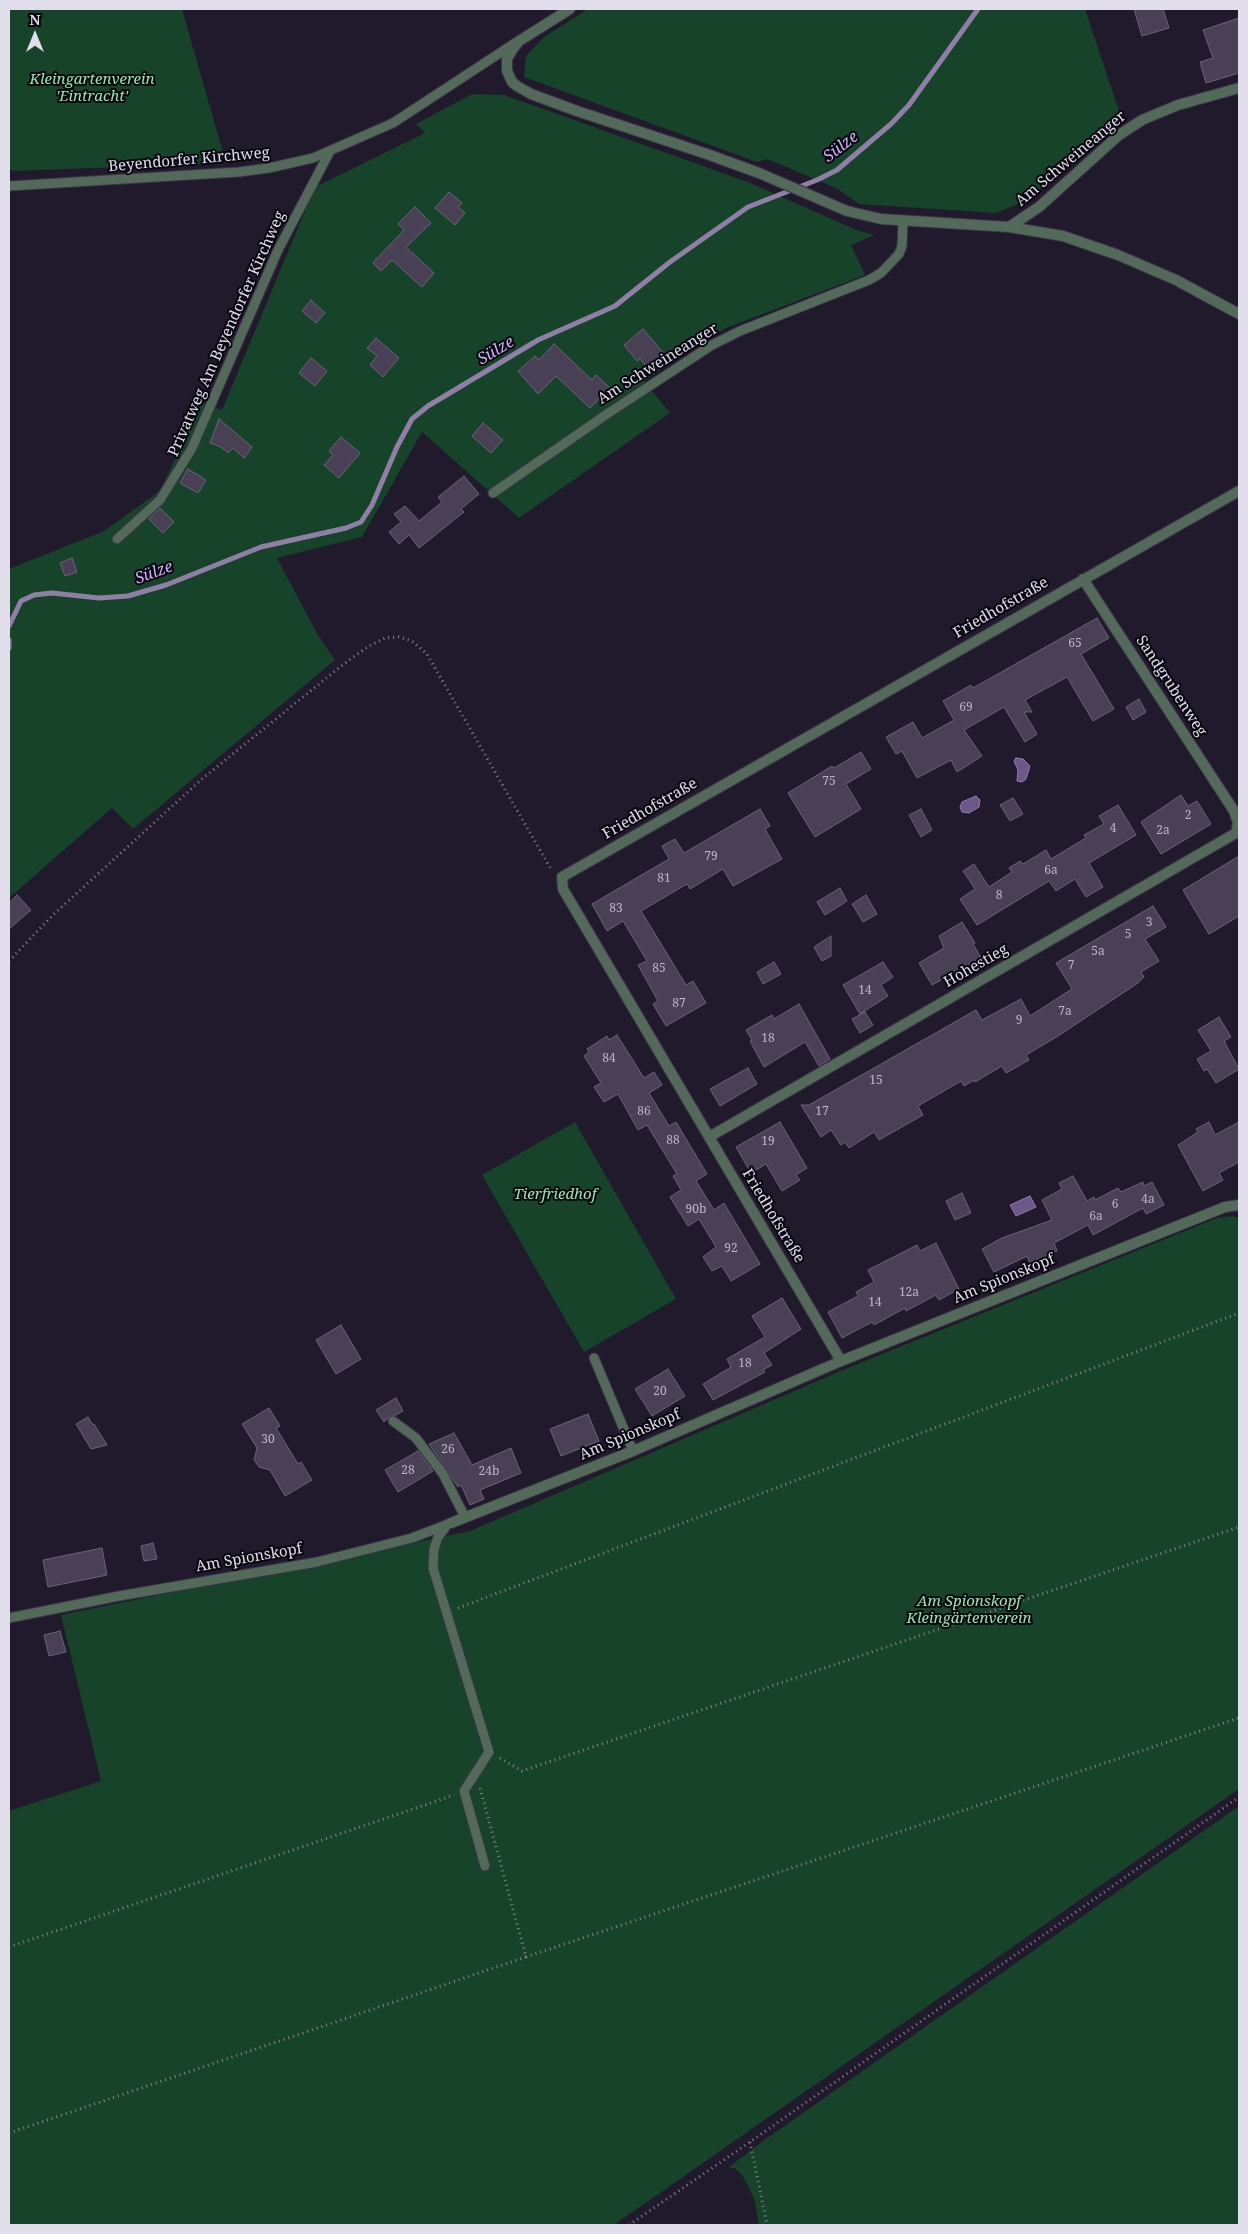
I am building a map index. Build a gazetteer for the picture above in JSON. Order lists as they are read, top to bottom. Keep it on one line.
{"streets":{"street":["Am Schweineanger","Friedhofstraße","Sandgrubenweg","Hohestieg","Am Spionskopf"],"lane":["Beyendorfer Kirchweg","Privatweg Am Beyendorfer Kirchweg"]},"crossings":[["Am Schweineanger","Beyendorfer Kirchweg"],["Beyendorfer Kirchweg","Privatweg Am Beyendorfer Kirchweg"],["Friedhofstraße","Sandgrubenweg"],["Friedhofstraße","Hohestieg"],["Friedhofstraße","Am Spionskopf"],["Sandgrubenweg","Hohestieg"]],"water":["Sülze"],"parks":["Kleingartenverein 'Eintracht'","Tierfriedhof","Am Spionskopf Kleingärtenverein"],"house_numbers":["65","69","75","2","4","2a","79","6a","81","8","83","3","5","5a","7","85","14","87","7a","9","18","84","15","86","17","88","19","4a","6","90b","6a","92","12a","14","18","20","30","26","28","24b"],"north":"top"}
